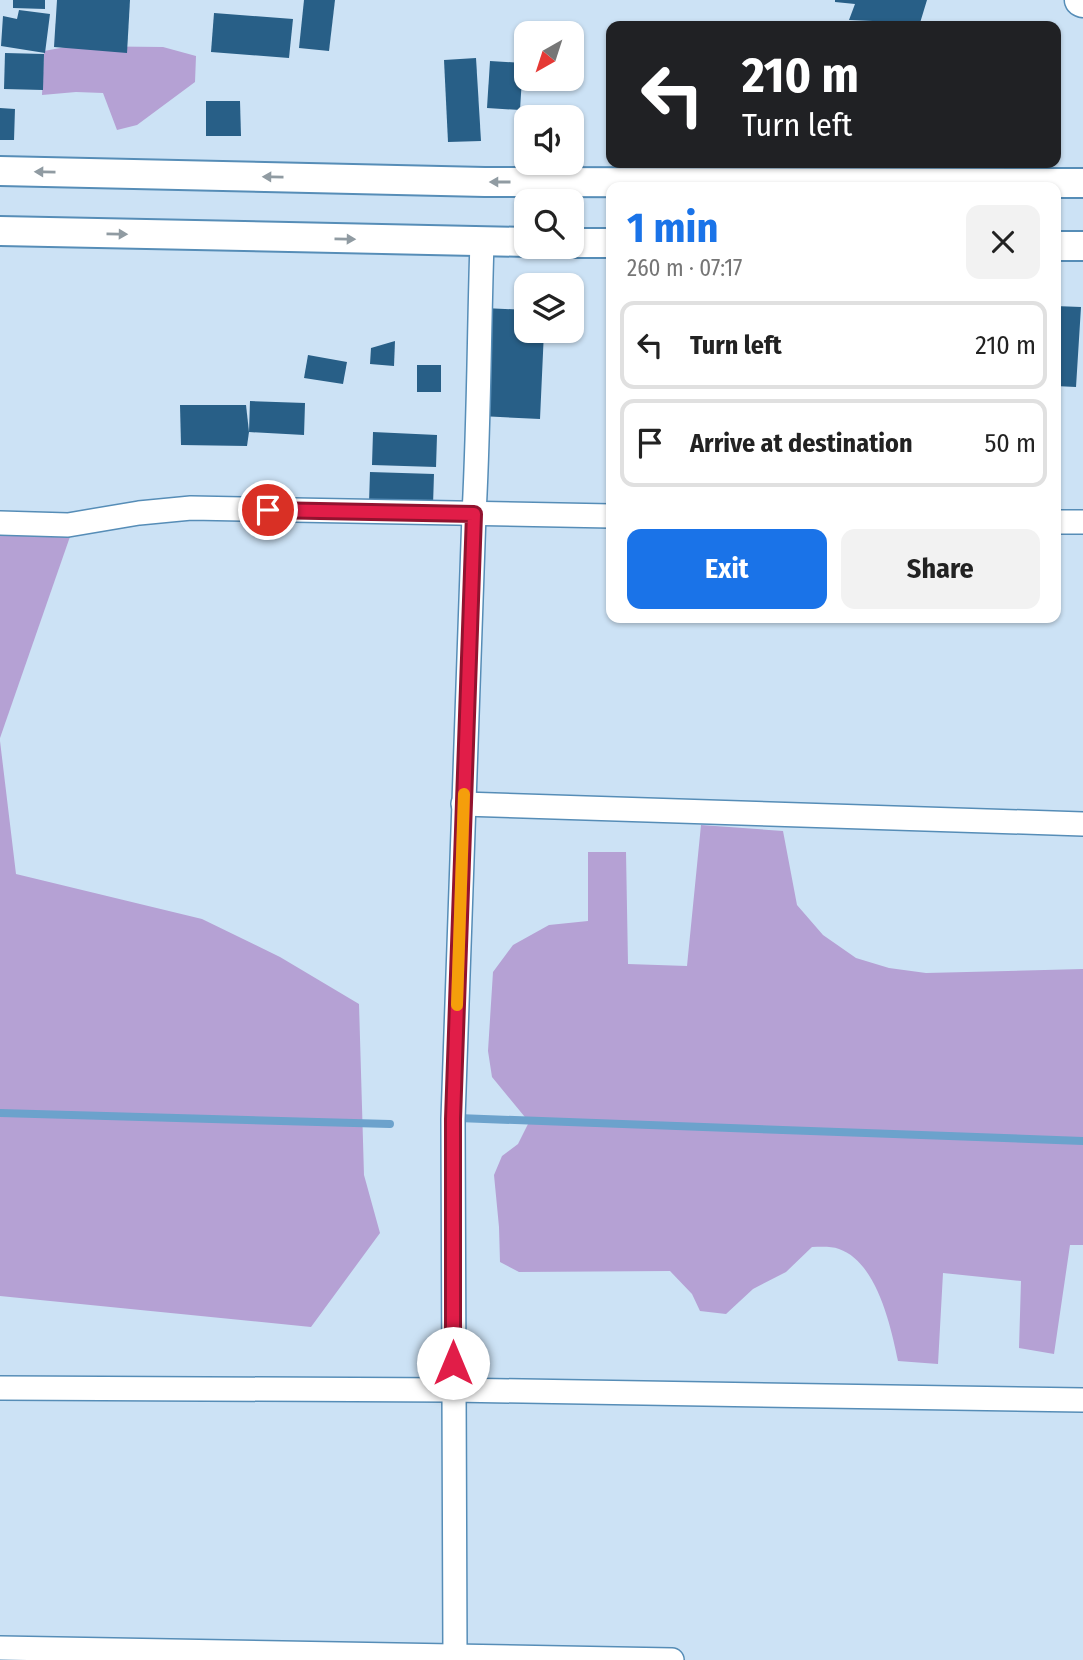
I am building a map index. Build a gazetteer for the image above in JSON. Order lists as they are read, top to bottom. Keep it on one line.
{"north":"bottom left","page":{"turn":["210 m","Turn left"],"heading":["1 min","260 m · 07:17"],"list":[{"name":"Turn left","value":"210 m"},{"name":"Arrive at destination","value":"50 m"}],"buttons":["Exit","Share"]}}
